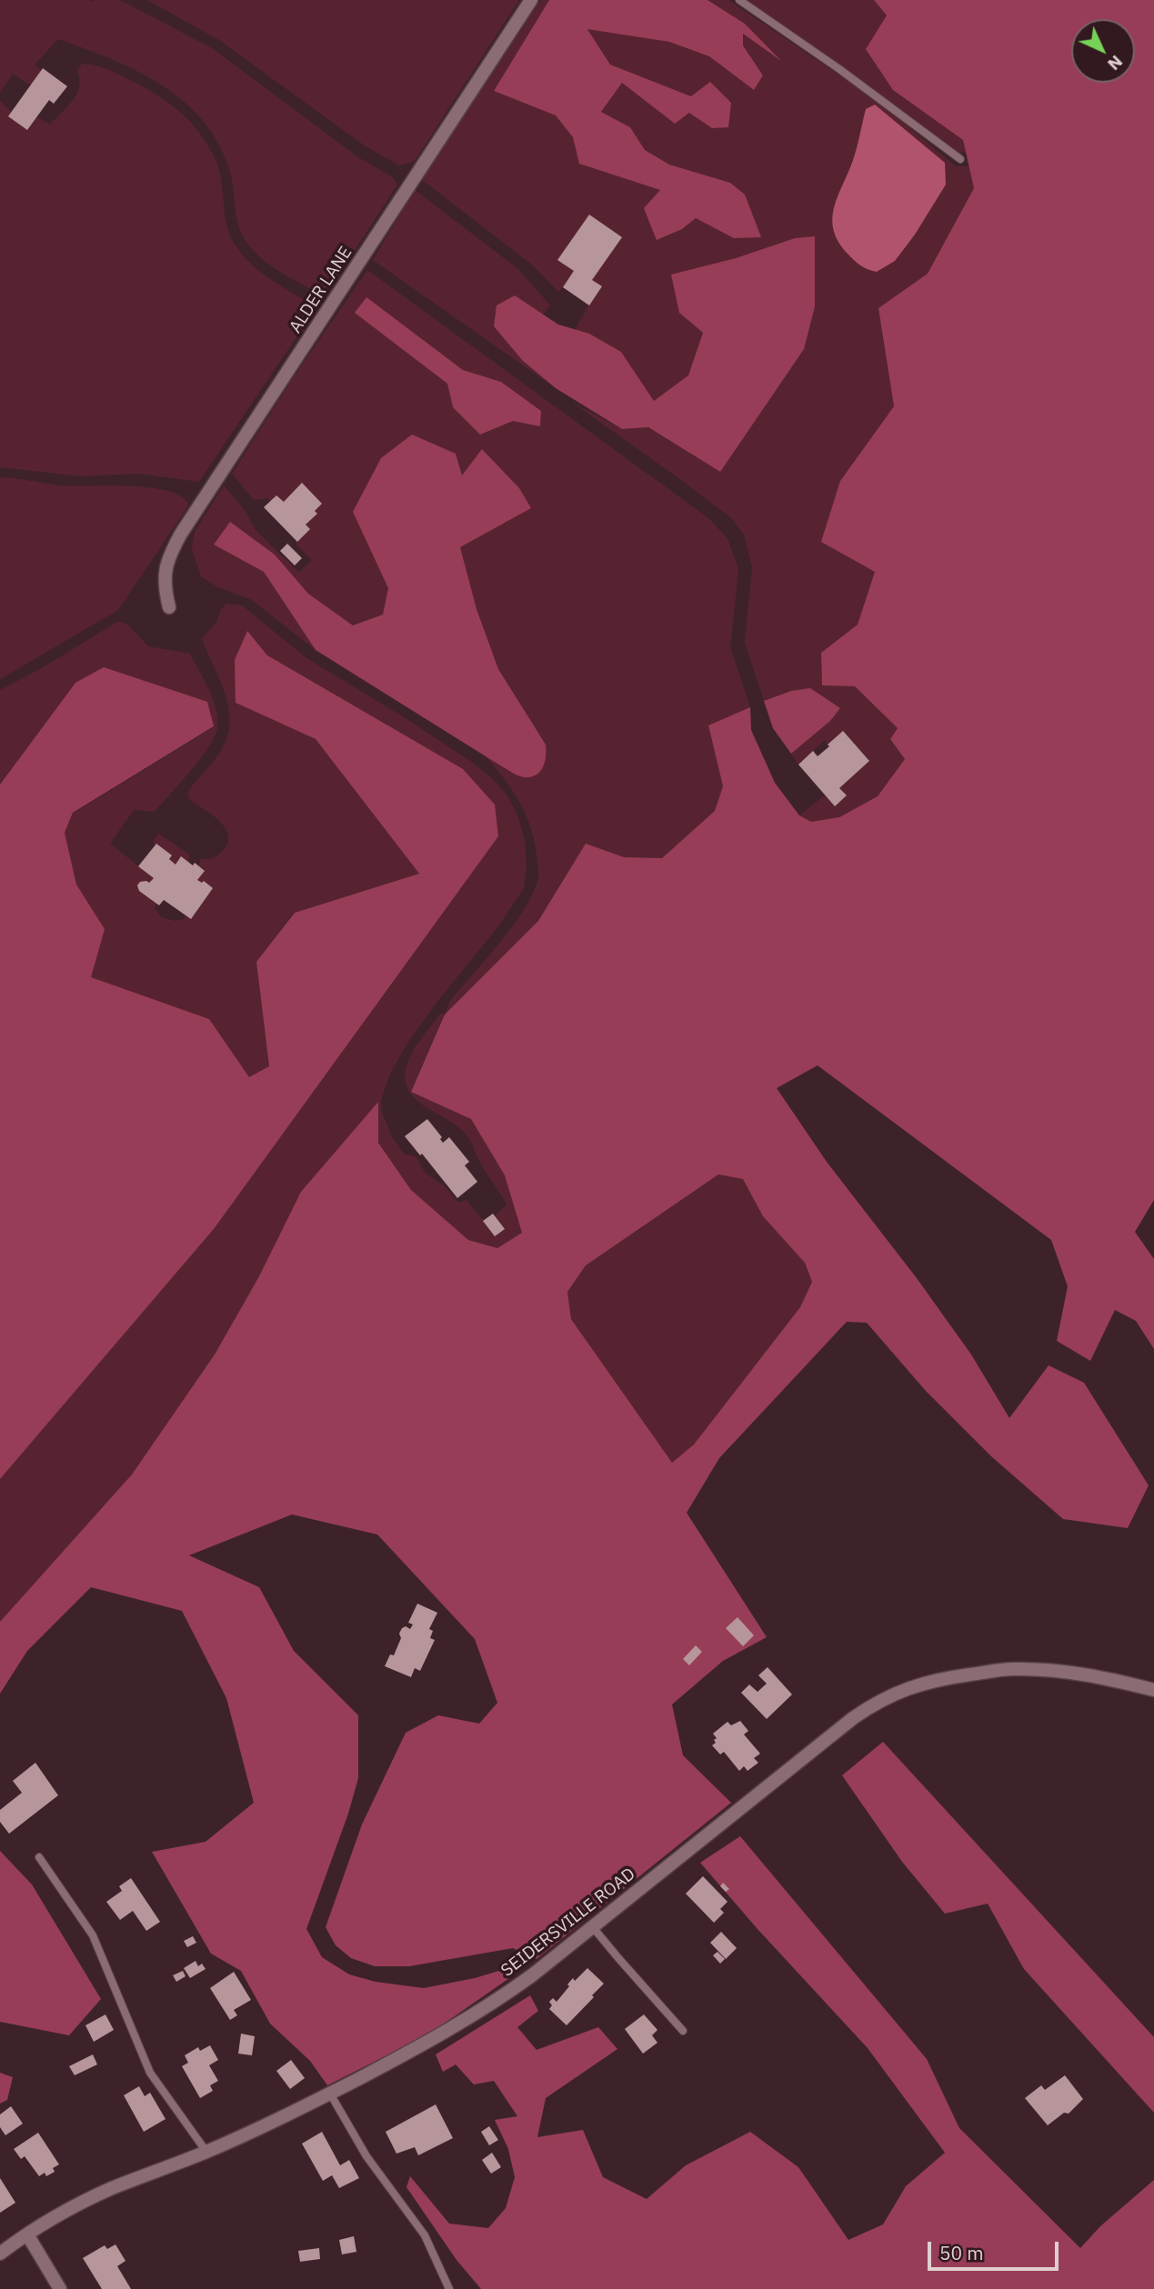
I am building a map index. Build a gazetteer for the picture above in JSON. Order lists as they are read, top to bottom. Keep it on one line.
{"streets":{"street":["ALDER LANE","SEIDERSVILLE ROAD"]},"scale_bar":"50 m","north":"bottom right"}
